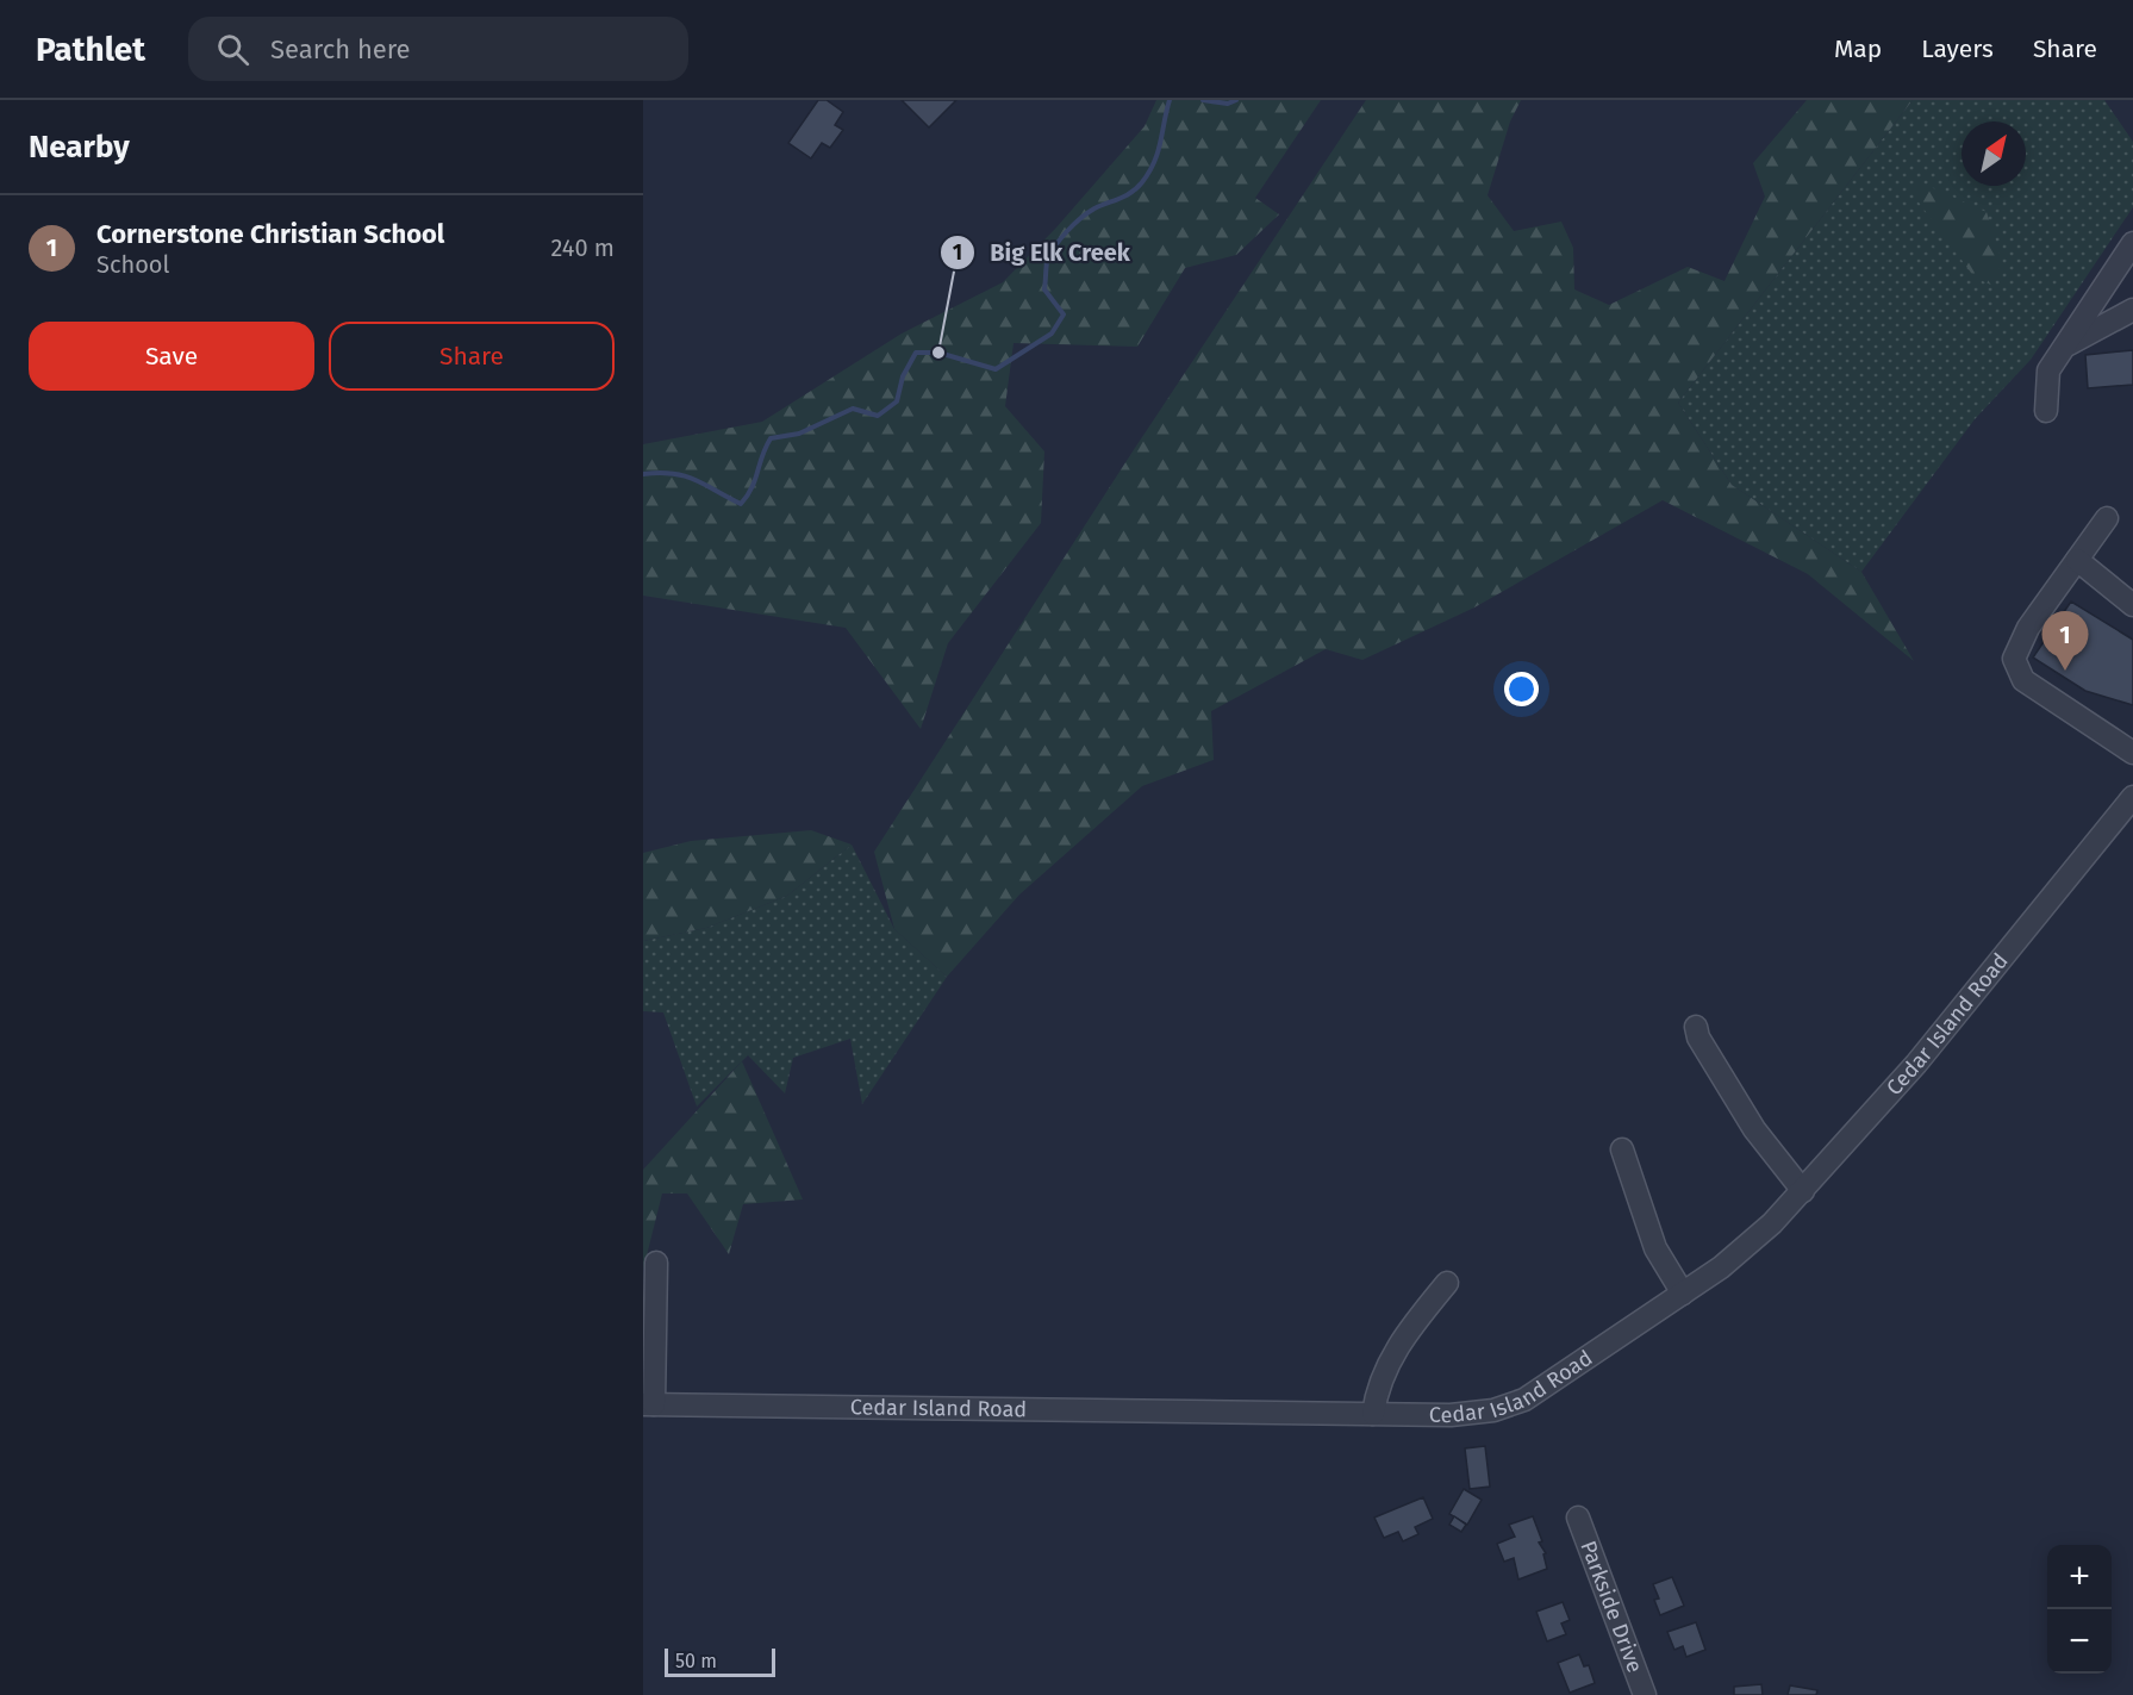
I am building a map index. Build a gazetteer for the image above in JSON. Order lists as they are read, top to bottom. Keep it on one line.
{"streets":{"street":["Cedar Island Road","Parkside Drive"]},"places":["Big Elk Creek"],"scale_bar":"50 m","north":"top right","page":{"header":"Pathlet","search":"Search here","nav":["Map","Layers","Share"],"heading":"Nearby","list":[{"mark":"1","name":"Cornerstone Christian School","note":"School","value":"240 m"}],"buttons":["Save","Share"],"pins":"1","map_buttons":["+","−"],"scale":"50 m"}}
